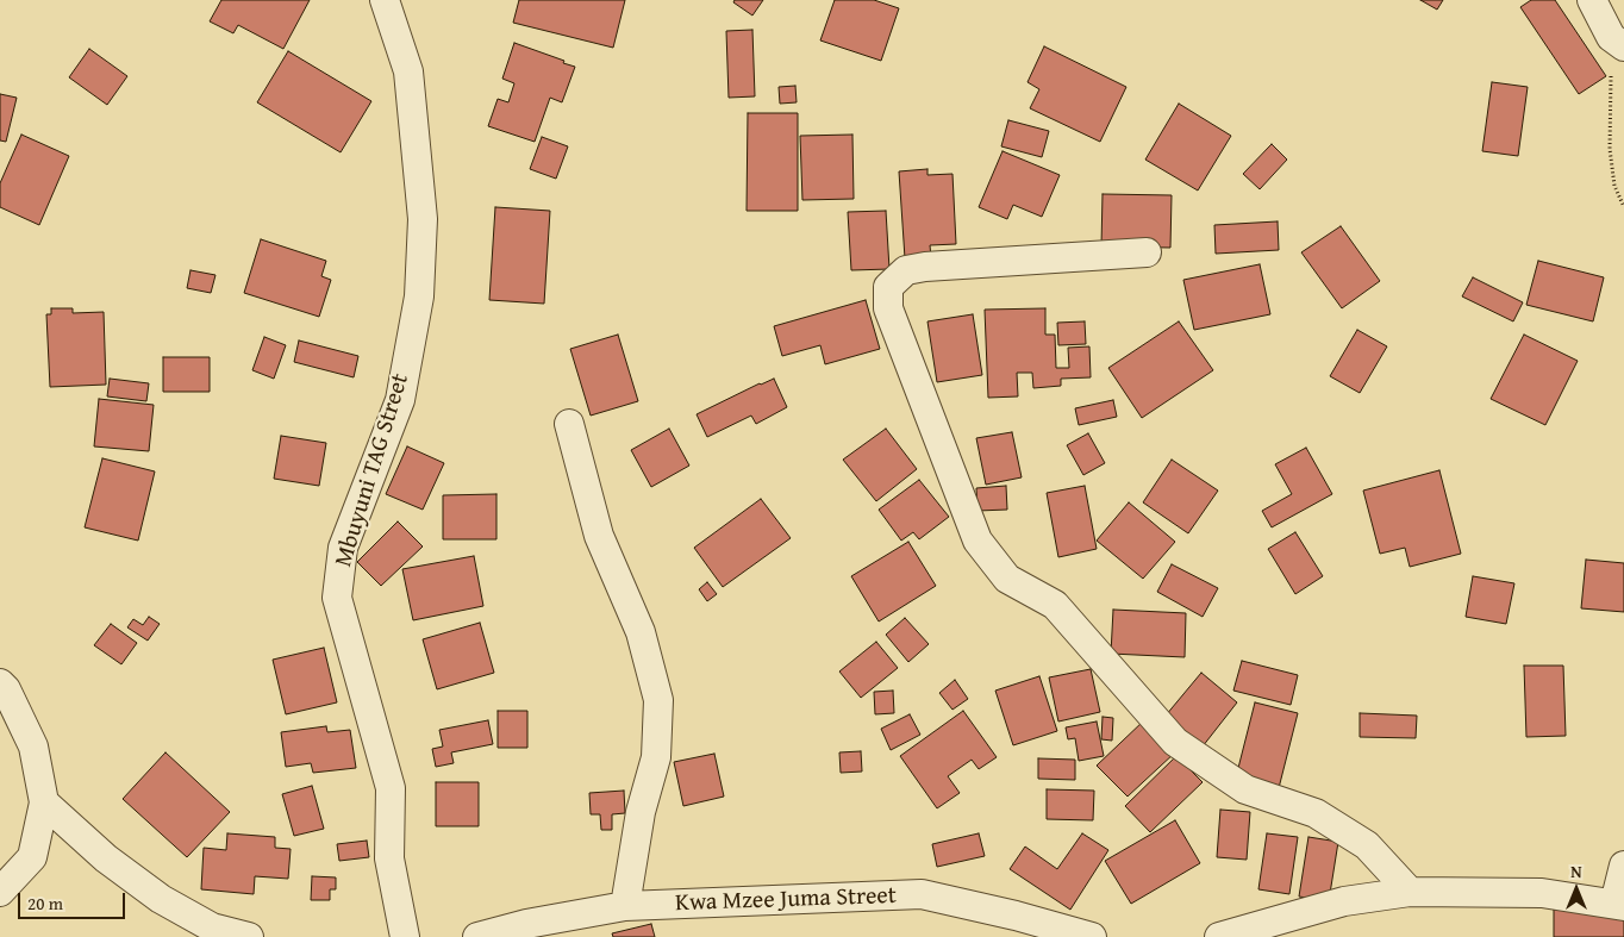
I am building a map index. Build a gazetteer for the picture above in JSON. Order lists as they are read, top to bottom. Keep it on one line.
{"streets":{"street":["Mbuyuni TAG Street","Kwa Mzee Juma Street"]},"scale_bar":"20 m","north":"top"}
